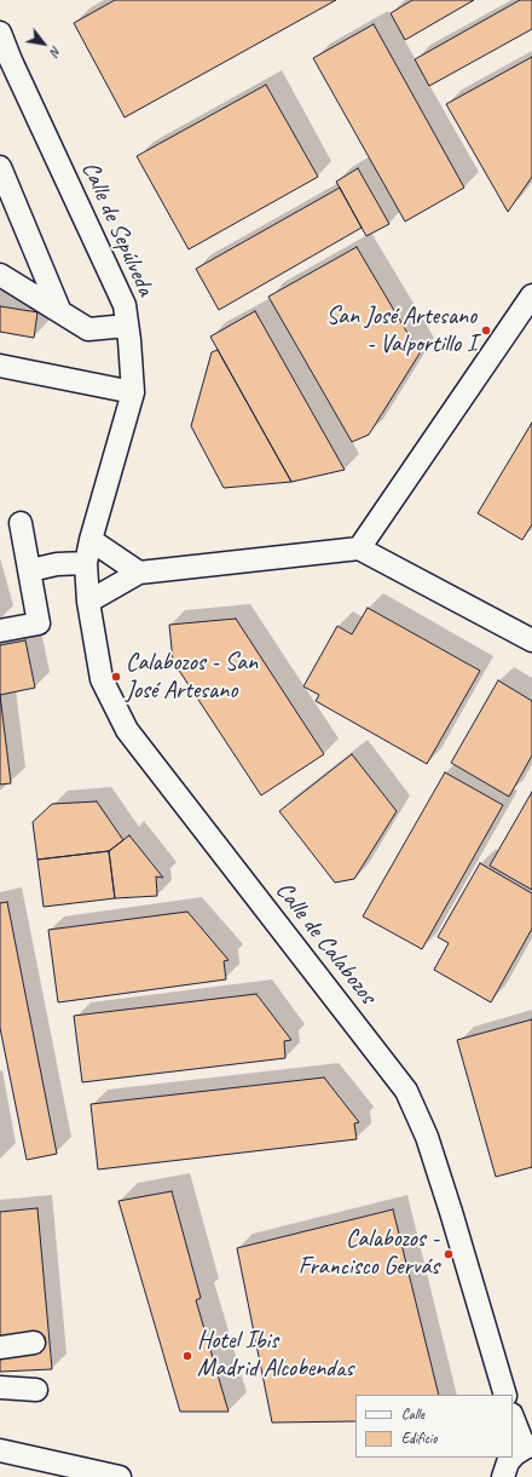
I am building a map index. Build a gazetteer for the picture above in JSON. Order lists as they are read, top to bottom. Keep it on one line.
{"streets":{"street":["Calle de Sepúlveda","Calle de Calabozos"]},"crossings":[["Calle de Sepúlveda","Calle de Calabozos"]],"places":["San José Artesano - Valportillo I","Calabozos - San José Artesano","Calabozos - Francisco Gervás","Hotel Ibis Madrid Alcobendas"],"legend":["Calle","Edificio"],"north":"bottom right"}
